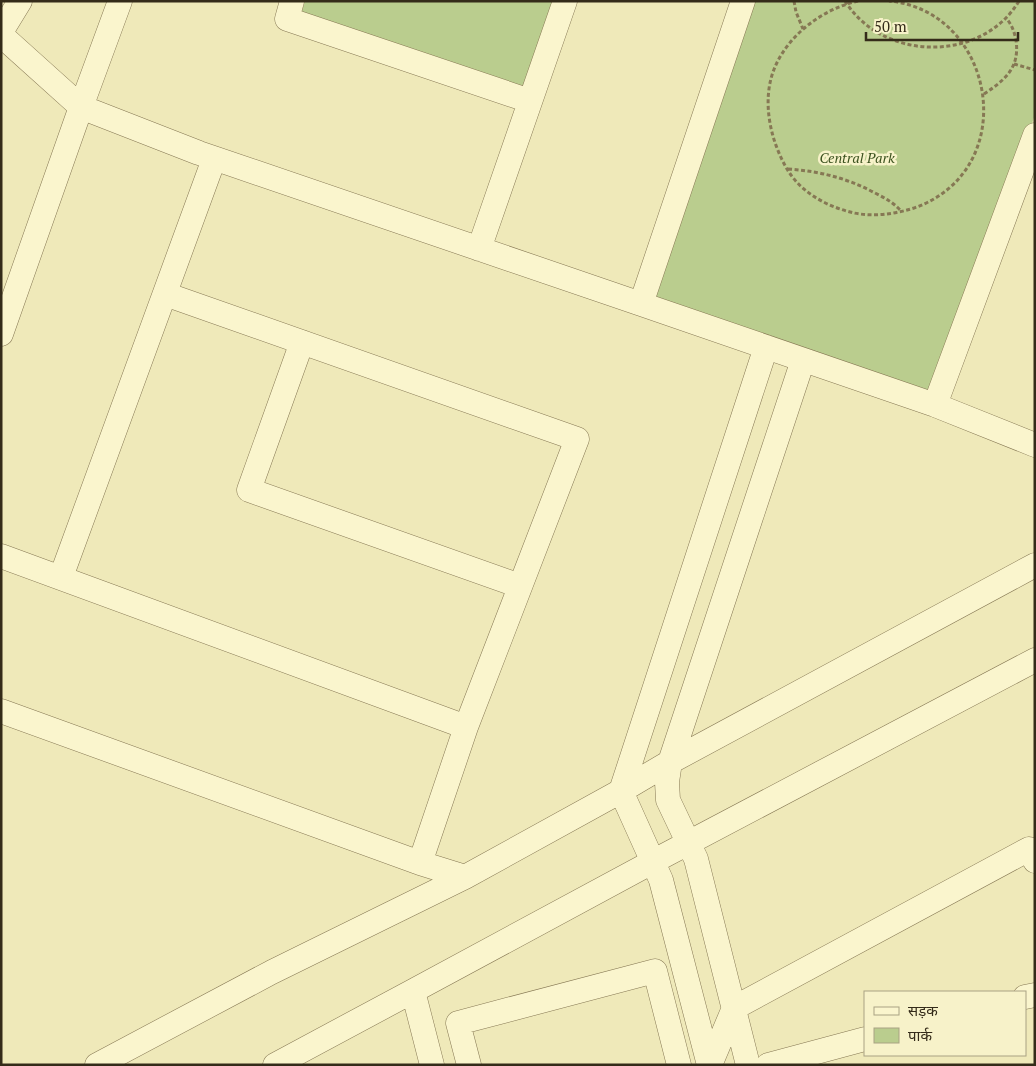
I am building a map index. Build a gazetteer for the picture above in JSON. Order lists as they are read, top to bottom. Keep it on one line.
{"parks":["Central Park"],"legend":["सड़क","पार्क"],"scale_bar":"50 m"}
